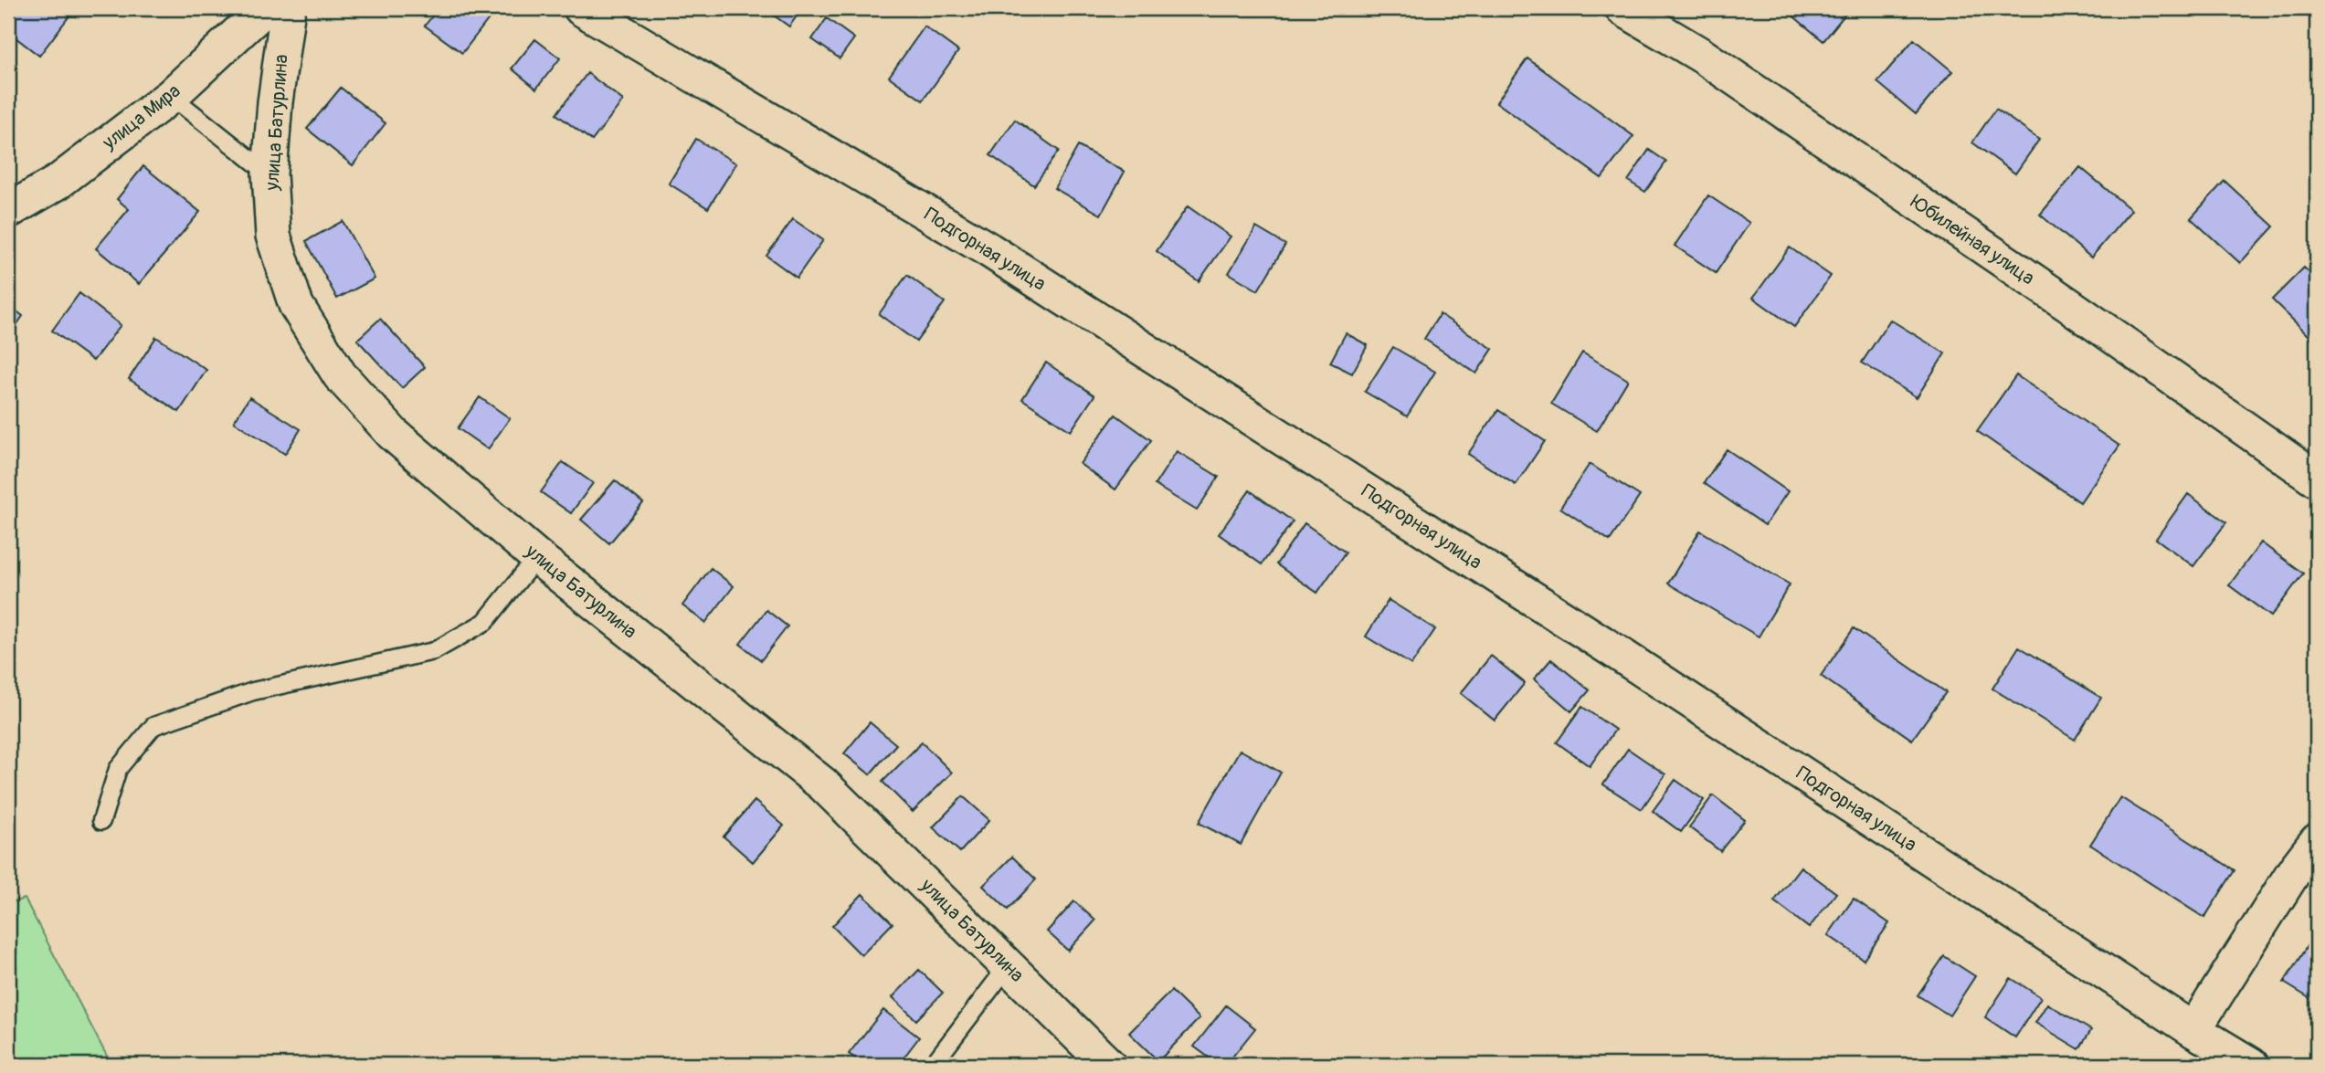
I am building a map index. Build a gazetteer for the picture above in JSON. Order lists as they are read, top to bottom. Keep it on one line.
{"streets":{"street":["улица Мира","улица Батурлина","Юбилейная улица","Подгорная улица"]}}
